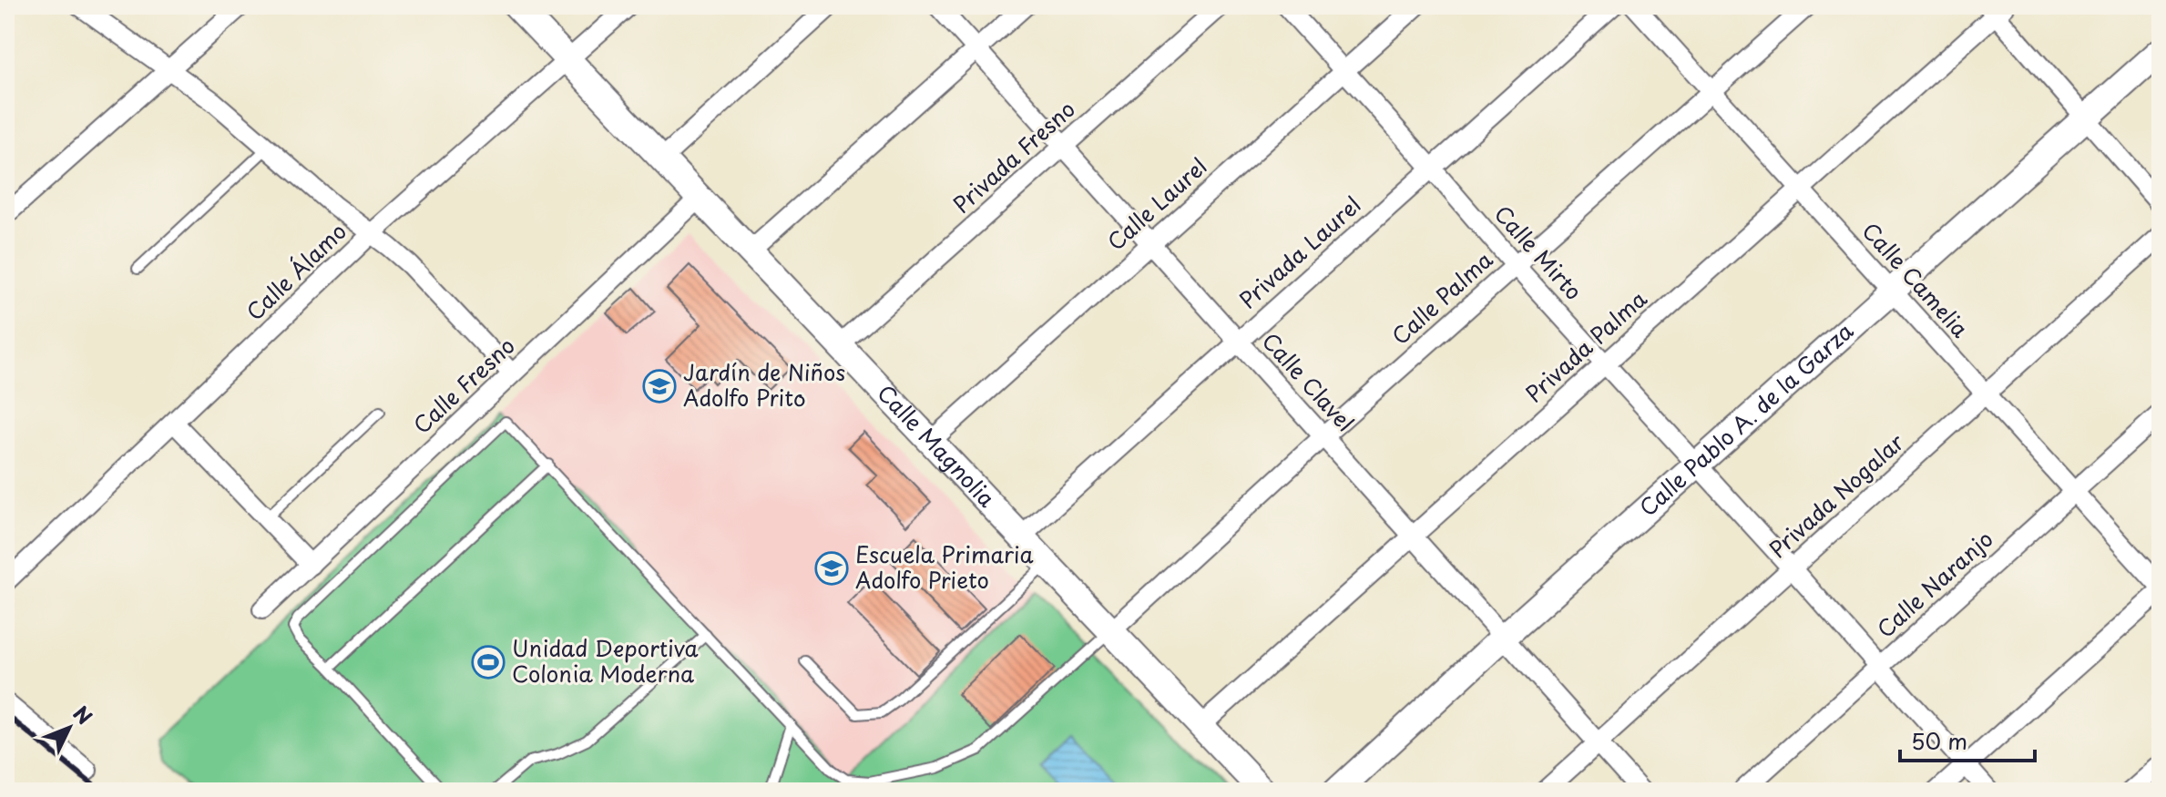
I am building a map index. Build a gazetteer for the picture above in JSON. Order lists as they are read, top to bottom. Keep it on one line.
{"streets":{"street":["Privada Fresno","Calle Laurel","Privada Laurel","Calle Mirto","Calle Álamo","Calle Camelia","Calle Palma","Privada Palma","Calle Clavel","Calle Fresno","Calle Pablo A. de la Garza","Calle Magnolia","Privada Nogalar","Calle Naranjo"]},"crossings":[["Privada Fresno","Calle Clavel"],["Privada Fresno","Calle Magnolia"],["Calle Laurel","Calle Mirto"],["Calle Laurel","Calle Clavel"],["Calle Laurel","Calle Magnolia"],["Privada Laurel","Calle Mirto"],["Privada Laurel","Calle Clavel"],["Privada Laurel","Calle Magnolia"],["Calle Mirto","Calle Palma"],["Calle Mirto","Privada Palma"],["Calle Mirto","Calle Pablo A. de la Garza"],["Calle Mirto","Privada Nogalar"],["Calle Mirto","Calle Naranjo"],["Calle Álamo","Calle Magnolia"],["Calle Camelia","Calle Palma"],["Calle Camelia","Privada Palma"],["Calle Camelia","Calle Pablo A. de la Garza"],["Calle Camelia","Privada Nogalar"],["Calle Camelia","Calle Naranjo"],["Calle Palma","Calle Clavel"],["Calle Palma","Calle Magnolia"],["Privada Palma","Calle Clavel"],["Privada Palma","Calle Magnolia"],["Calle Clavel","Calle Pablo A. de la Garza"],["Calle Clavel","Privada Nogalar"],["Calle Fresno","Calle Magnolia"]],"places":{"school or university":["Jardín de Niños Adolfo Prito","Escuela Primaria Adolfo Prieto"],"sports":["Unidad Deportiva Colonia Moderna"]},"scale_bar":"50 m","north":"top right"}
